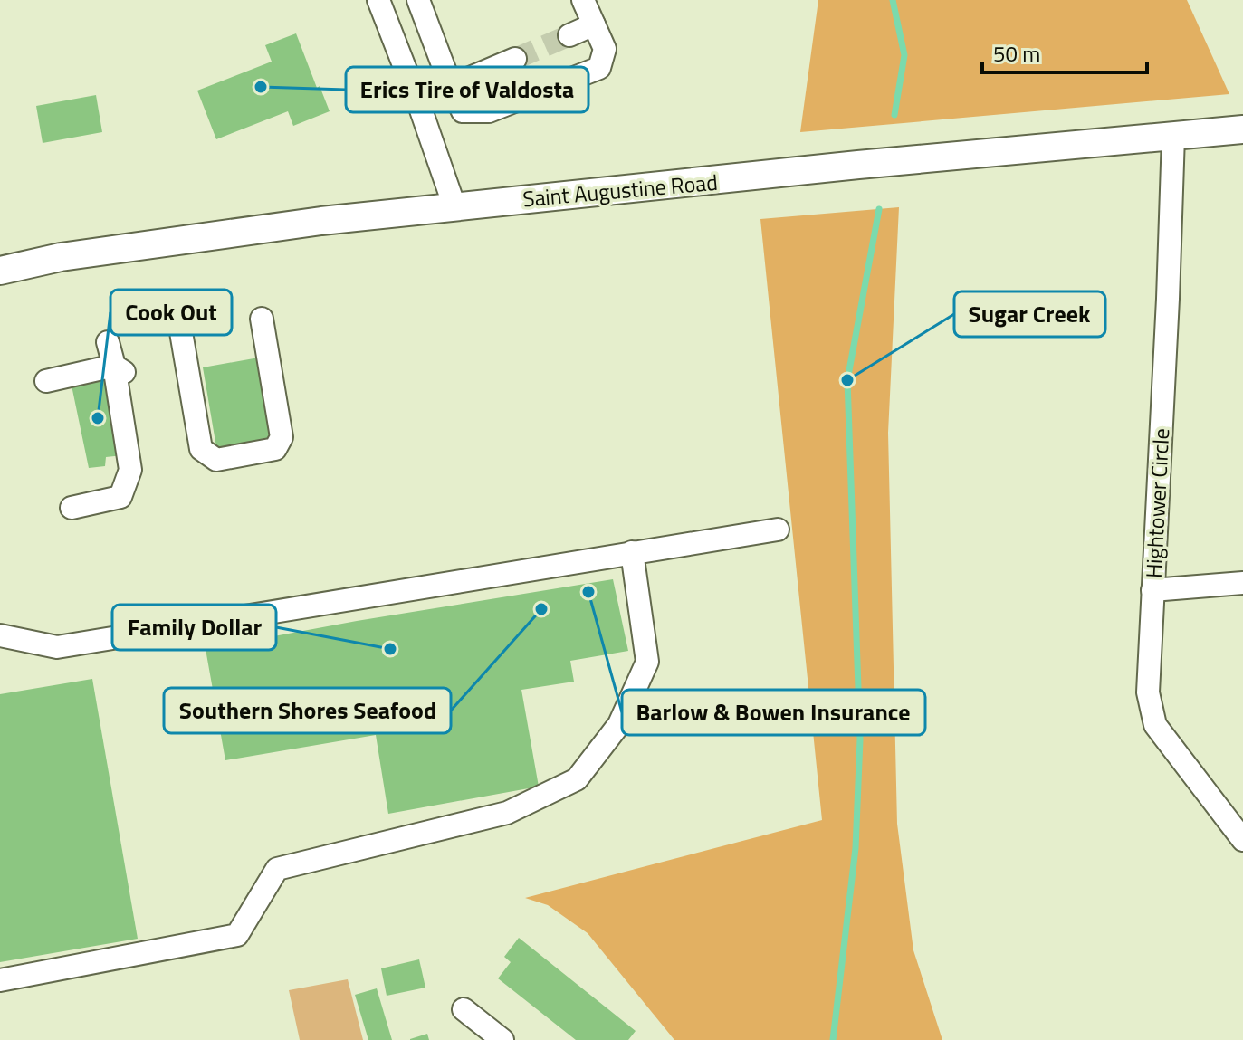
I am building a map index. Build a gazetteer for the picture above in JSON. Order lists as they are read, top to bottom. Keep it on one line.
{"streets":{"main road":["Saint Augustine Road"],"street":["Hightower Circle"]},"crossings":[["Saint Augustine Road","Hightower Circle"]],"places":["Erics Tire of Valdosta","Sugar Creek","Cook Out","Barlow & Bowen Insurance","Southern Shores Seafood","Family Dollar"],"scale_bar":"50 m"}
